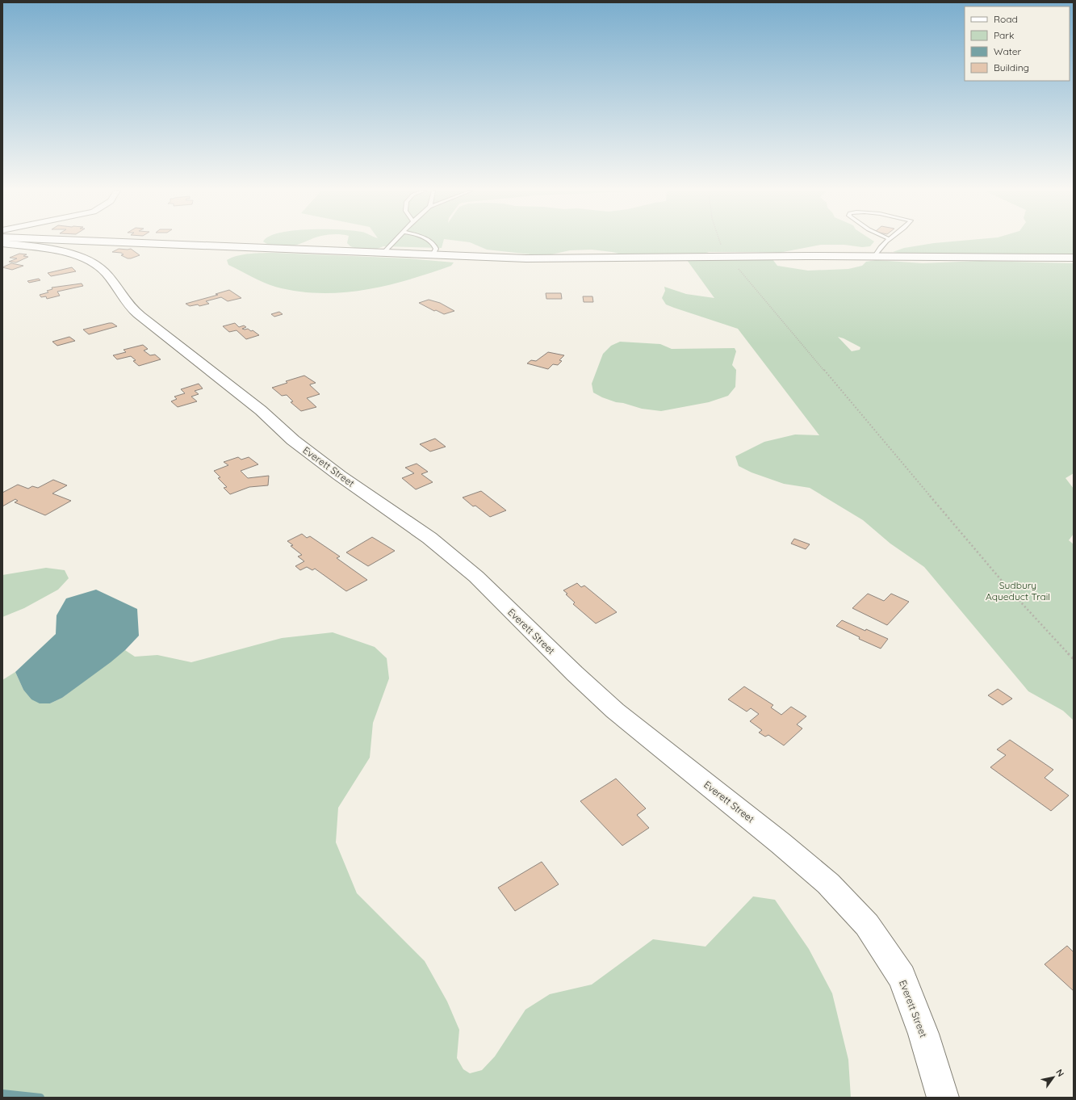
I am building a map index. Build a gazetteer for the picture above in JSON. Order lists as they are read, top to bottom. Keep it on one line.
{"streets":{"main road":["Everett Street"]},"parks":["Sudbury Aqueduct Trail"],"legend":["Road","Park","Water","Building"],"north":"top right"}
